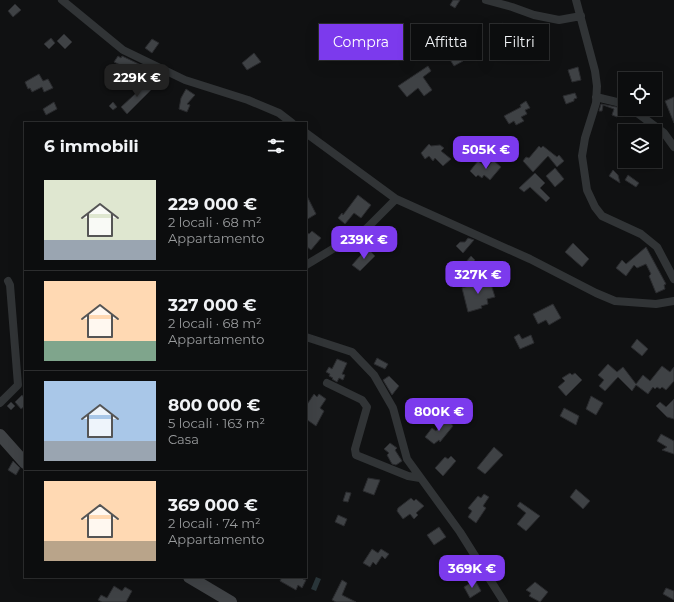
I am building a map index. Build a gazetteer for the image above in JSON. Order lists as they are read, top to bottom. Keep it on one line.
{"page":{"chip":["Compra","Affitta","Filtri"],"price":["229K €","505K €","239K €","327K €","800K €","369K €"],"heading":"6 immobili","list":[{"name":"229 000 €","note":"2 locali · 68 m² · Appartamento"},{"name":"327 000 €","note":"2 locali · 68 m² · Appartamento"},{"name":"800 000 €","note":"5 locali · 163 m² · Casa"},{"name":"369 000 €","note":"2 locali · 74 m² · Appartamento"}]}}
